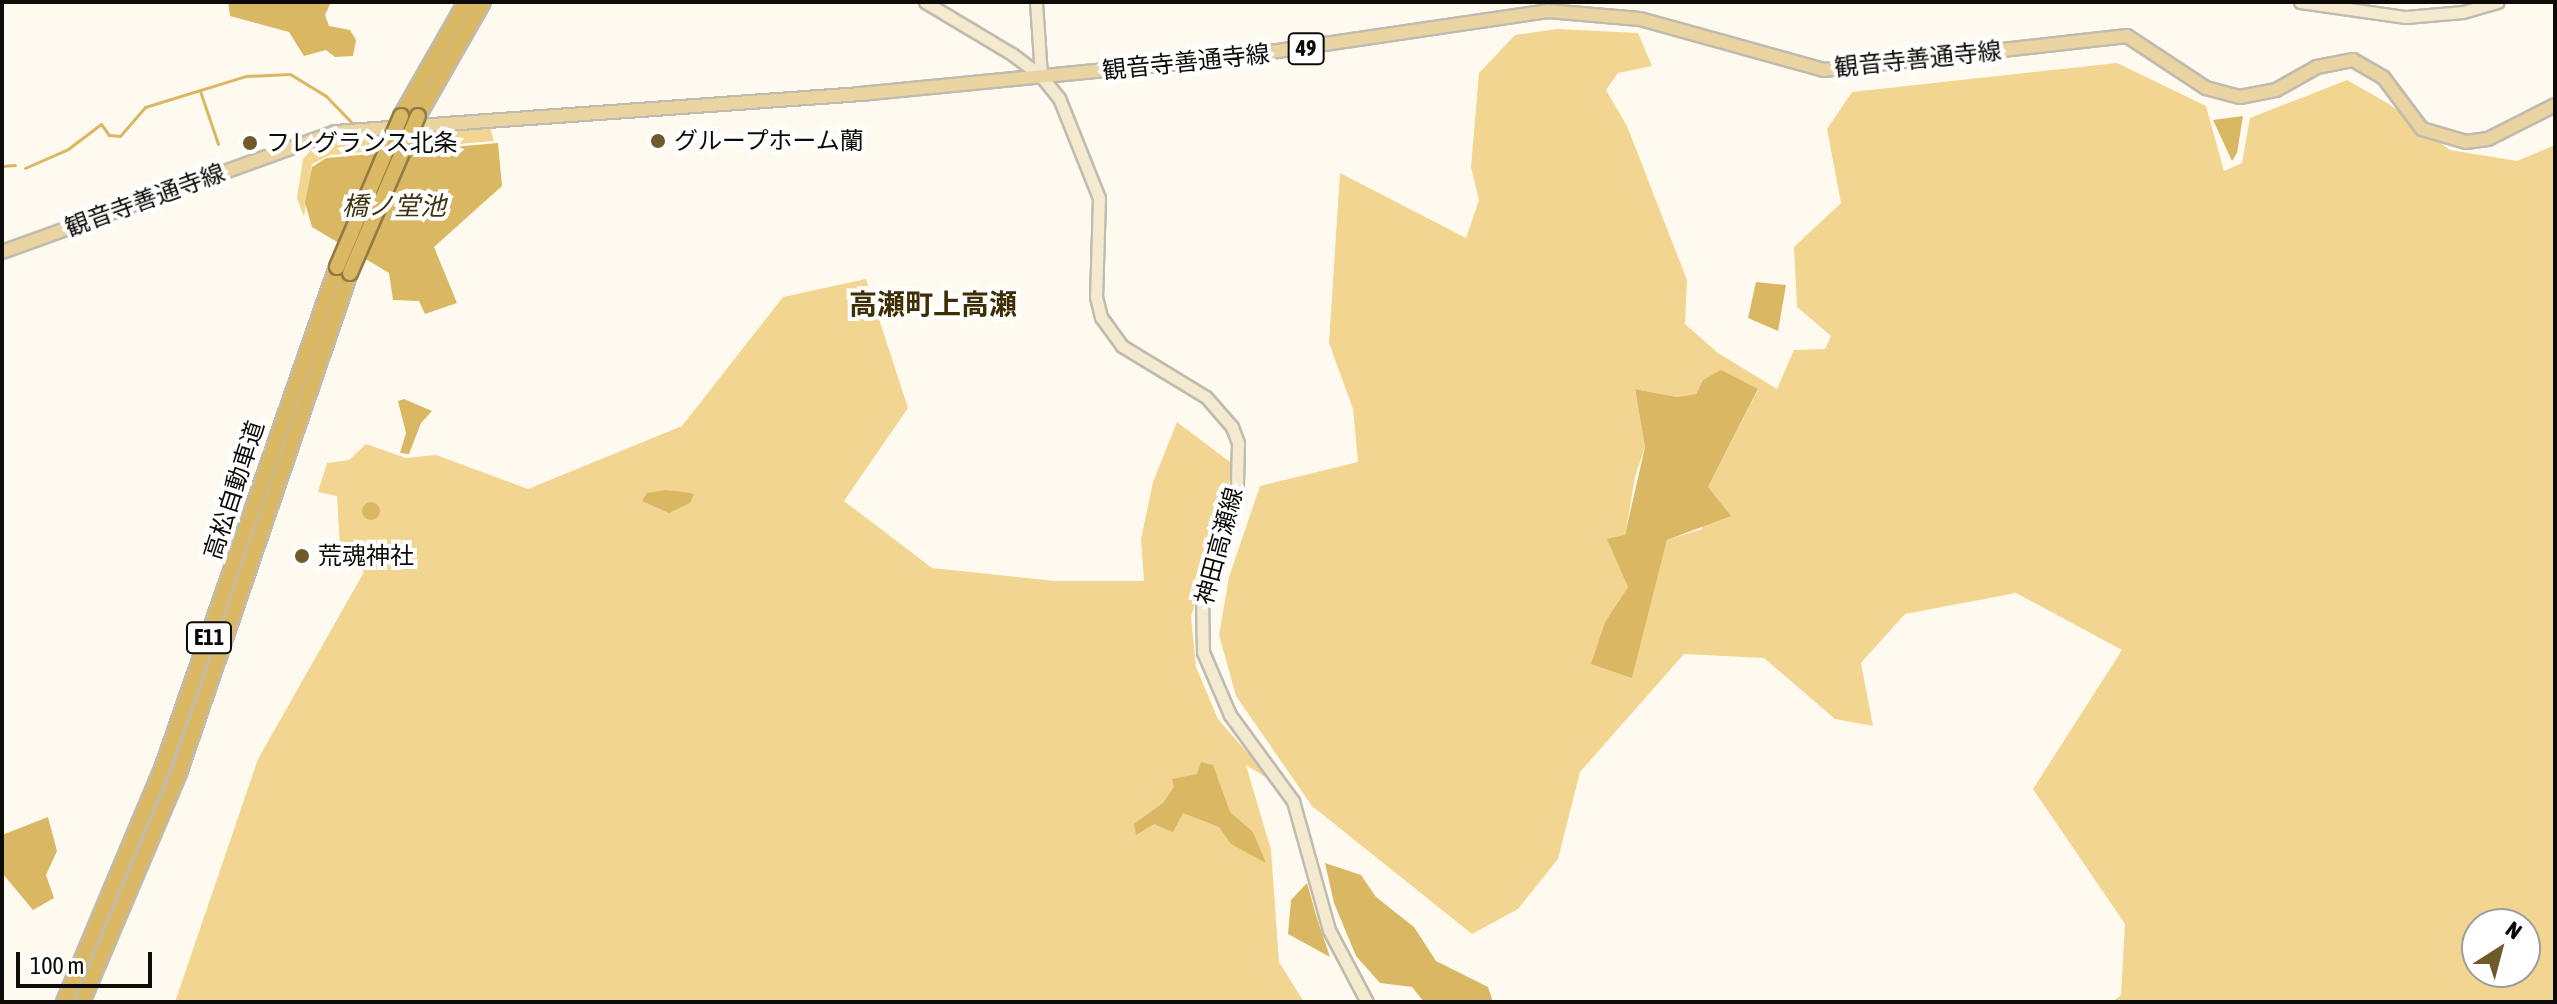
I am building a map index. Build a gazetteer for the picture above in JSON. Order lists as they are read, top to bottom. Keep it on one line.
{"streets":{"highway":["高松自動車道","E11"],"main road":["49","観音寺善通寺線","神田高瀬線"]},"crossings":[["観音寺善通寺線","神田高瀬線"]],"districts":["高瀬町上高瀬"],"water":["橋ノ堂池"],"places":["グループホーム蘭","フレグランス北条","荒魂神社"],"scale_bar":"100 m","north":"top right"}
